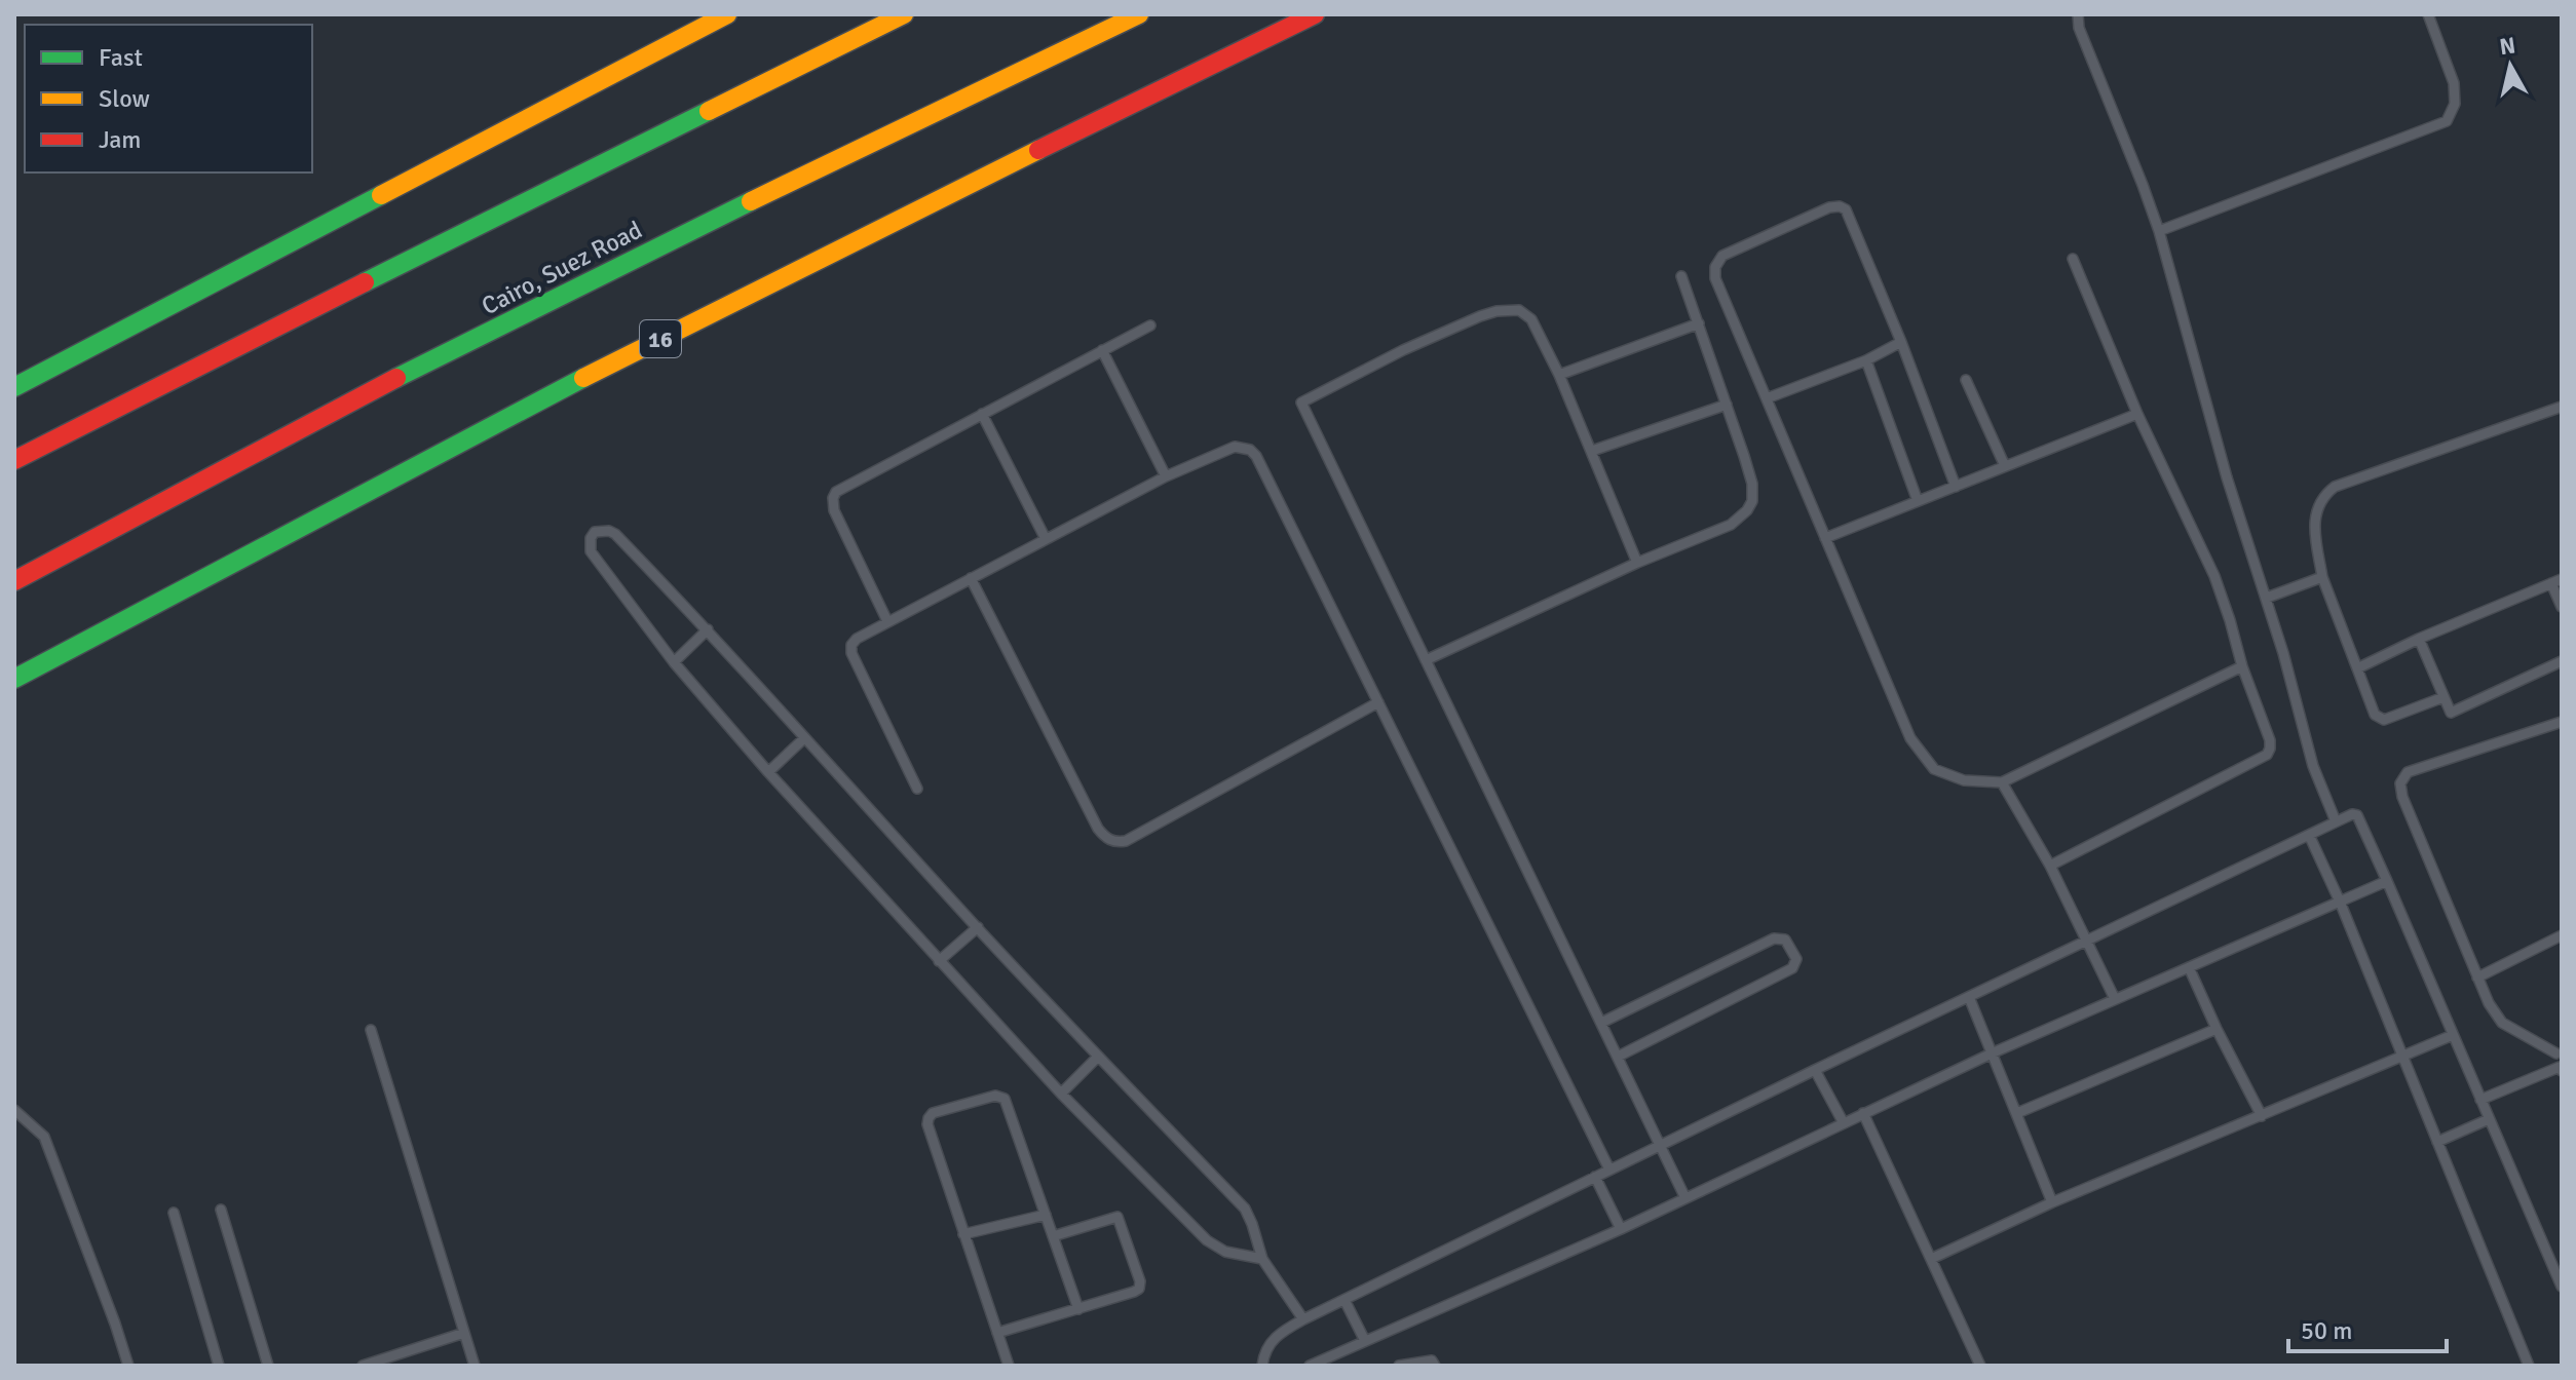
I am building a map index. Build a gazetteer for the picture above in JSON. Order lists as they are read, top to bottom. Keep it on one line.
{"streets":{"highway":["Cairo, Suez Road","16"]},"legend":["Fast","Slow","Jam"],"scale_bar":"50 m","north":"top"}
